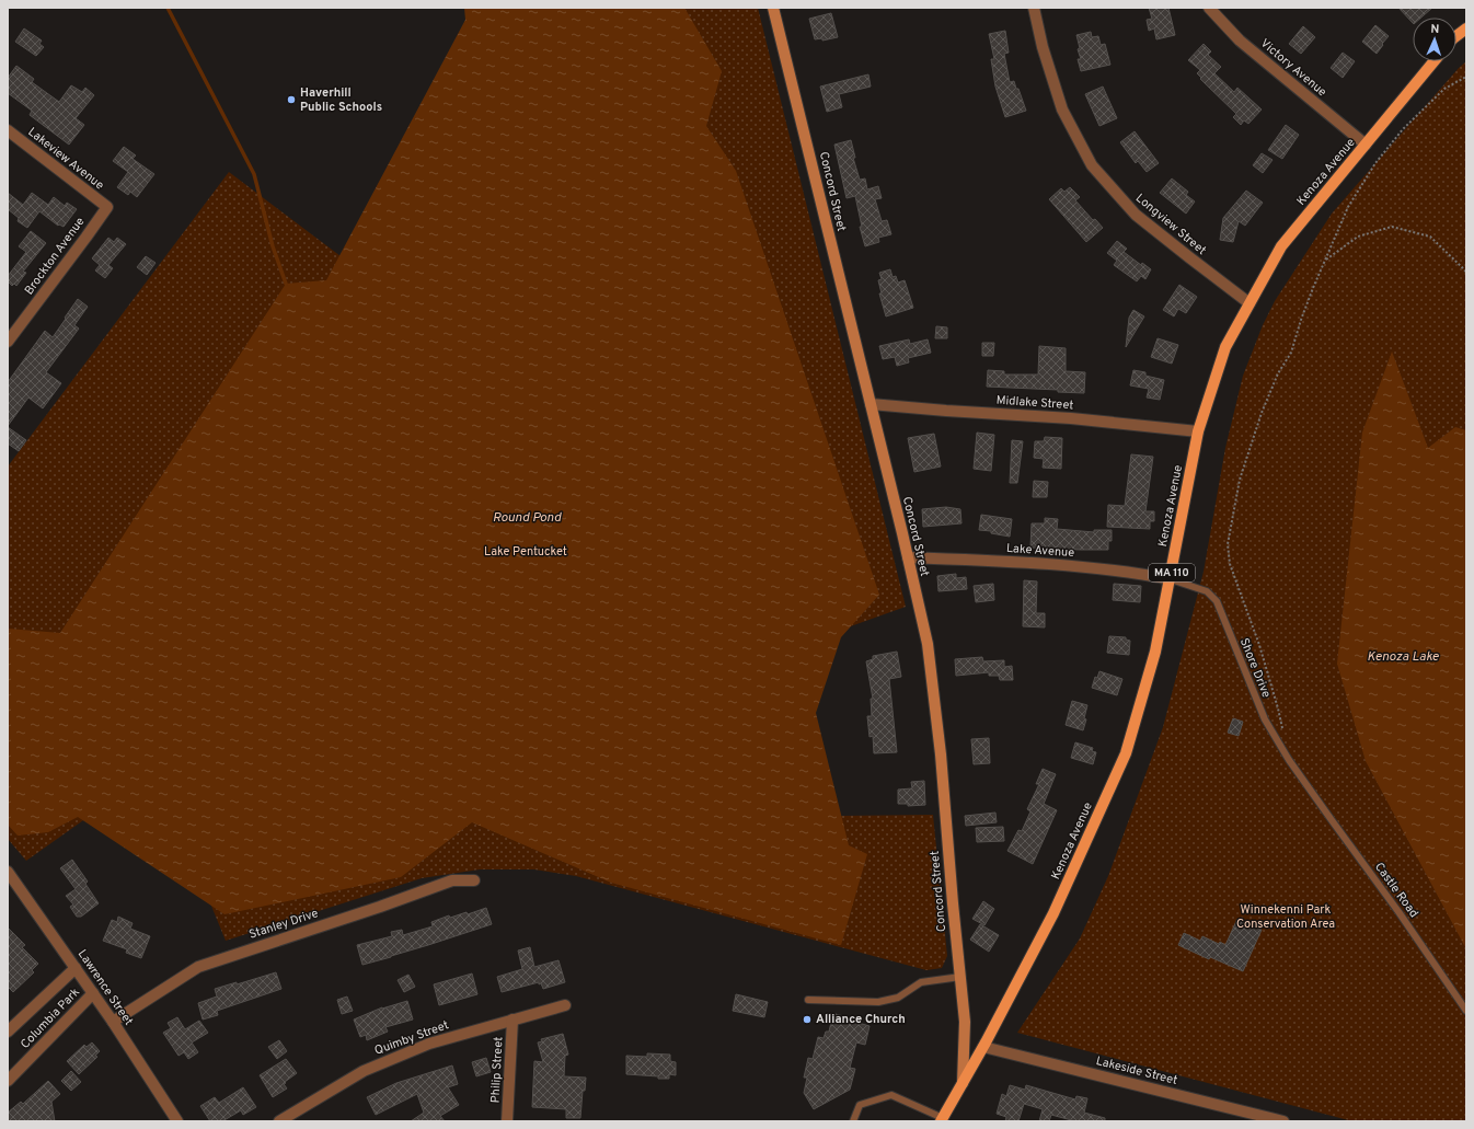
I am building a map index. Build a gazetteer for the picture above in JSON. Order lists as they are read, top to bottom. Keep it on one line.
{"streets":{"main road":["Kenoza Avenue","Concord Street","MA 110"],"street":["Victory Avenue","Lakeview Avenue","Longview Street","Brockton Avenue","Midlake Street","Lake Avenue","Stanley Drive","Lawrence Street","Columbia Park","Quimby Street","Philip Street","Lakeside Street"],"lane":["Shore Drive","Castle Road"]},"crossings":[["Victory Avenue","Kenoza Avenue"],["Lakeview Avenue","Brockton Avenue"],["Kenoza Avenue","Concord Street"],["Kenoza Avenue","Longview Street"],["Kenoza Avenue","Midlake Street"],["Kenoza Avenue","Lake Avenue"],["Kenoza Avenue","Shore Drive"],["Kenoza Avenue","Lakeside Street"],["Concord Street","Midlake Street"],["Concord Street","Lake Avenue"],["Lake Avenue","Shore Drive"],["Shore Drive","Castle Road"],["Stanley Drive","Lawrence Street"],["Lawrence Street","Columbia Park"],["Quimby Street","Philip Street"]],"water":["Round Pond","Kenoza Lake"],"parks":["Lake Pentucket","Winnekenni Park Conservation Area"],"places":["Haverhill Public Schools","Alliance Church"],"north":"top"}
